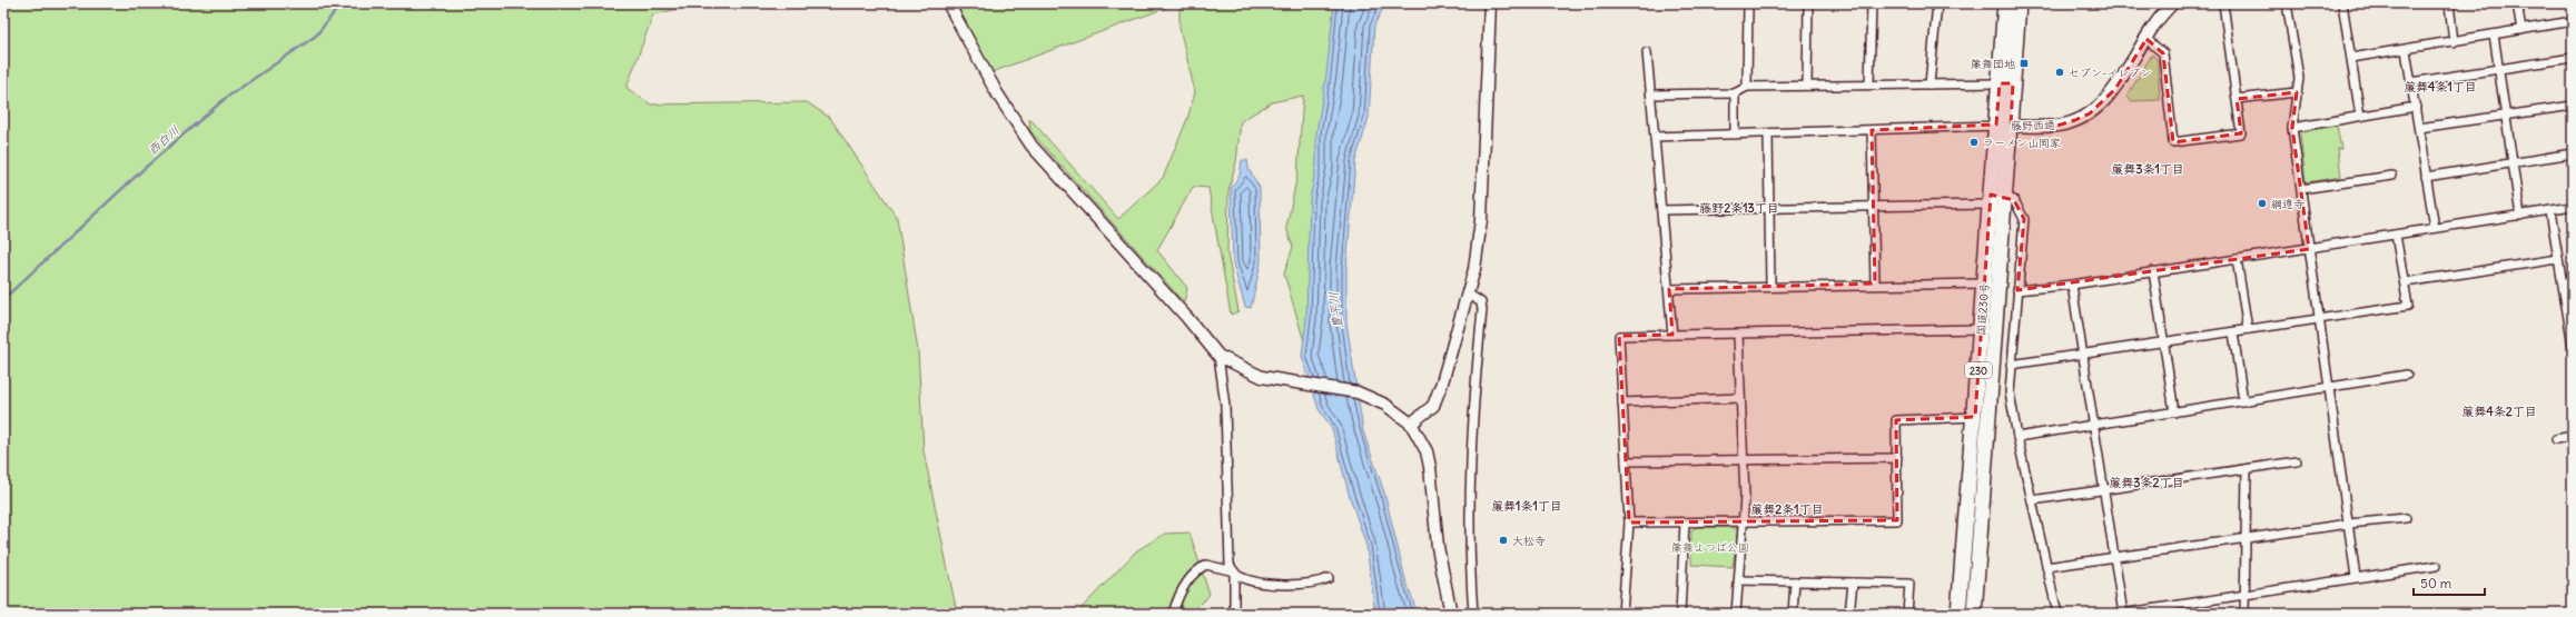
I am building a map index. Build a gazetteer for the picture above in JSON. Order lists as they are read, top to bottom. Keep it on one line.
{"streets":{"highway":["国道230号","230"],"street":["藤野西通"]},"crossings":[["藤野西通","国道230号"]],"districts":["簾舞4条1丁目","簾舞3条1丁目","藤野2条13丁目","簾舞4条2丁目","簾舞3条2丁目","簾舞1条1丁目","簾舞2条1丁目"],"water":["西白川","豊平川"],"parks":["簾舞よつば公園"],"places":{"transit":["簾舞団地"],"other":["セブン-イレブン","ラーメン山岡家","綱遵寺","大松寺"]},"scale_bar":"50 m"}
